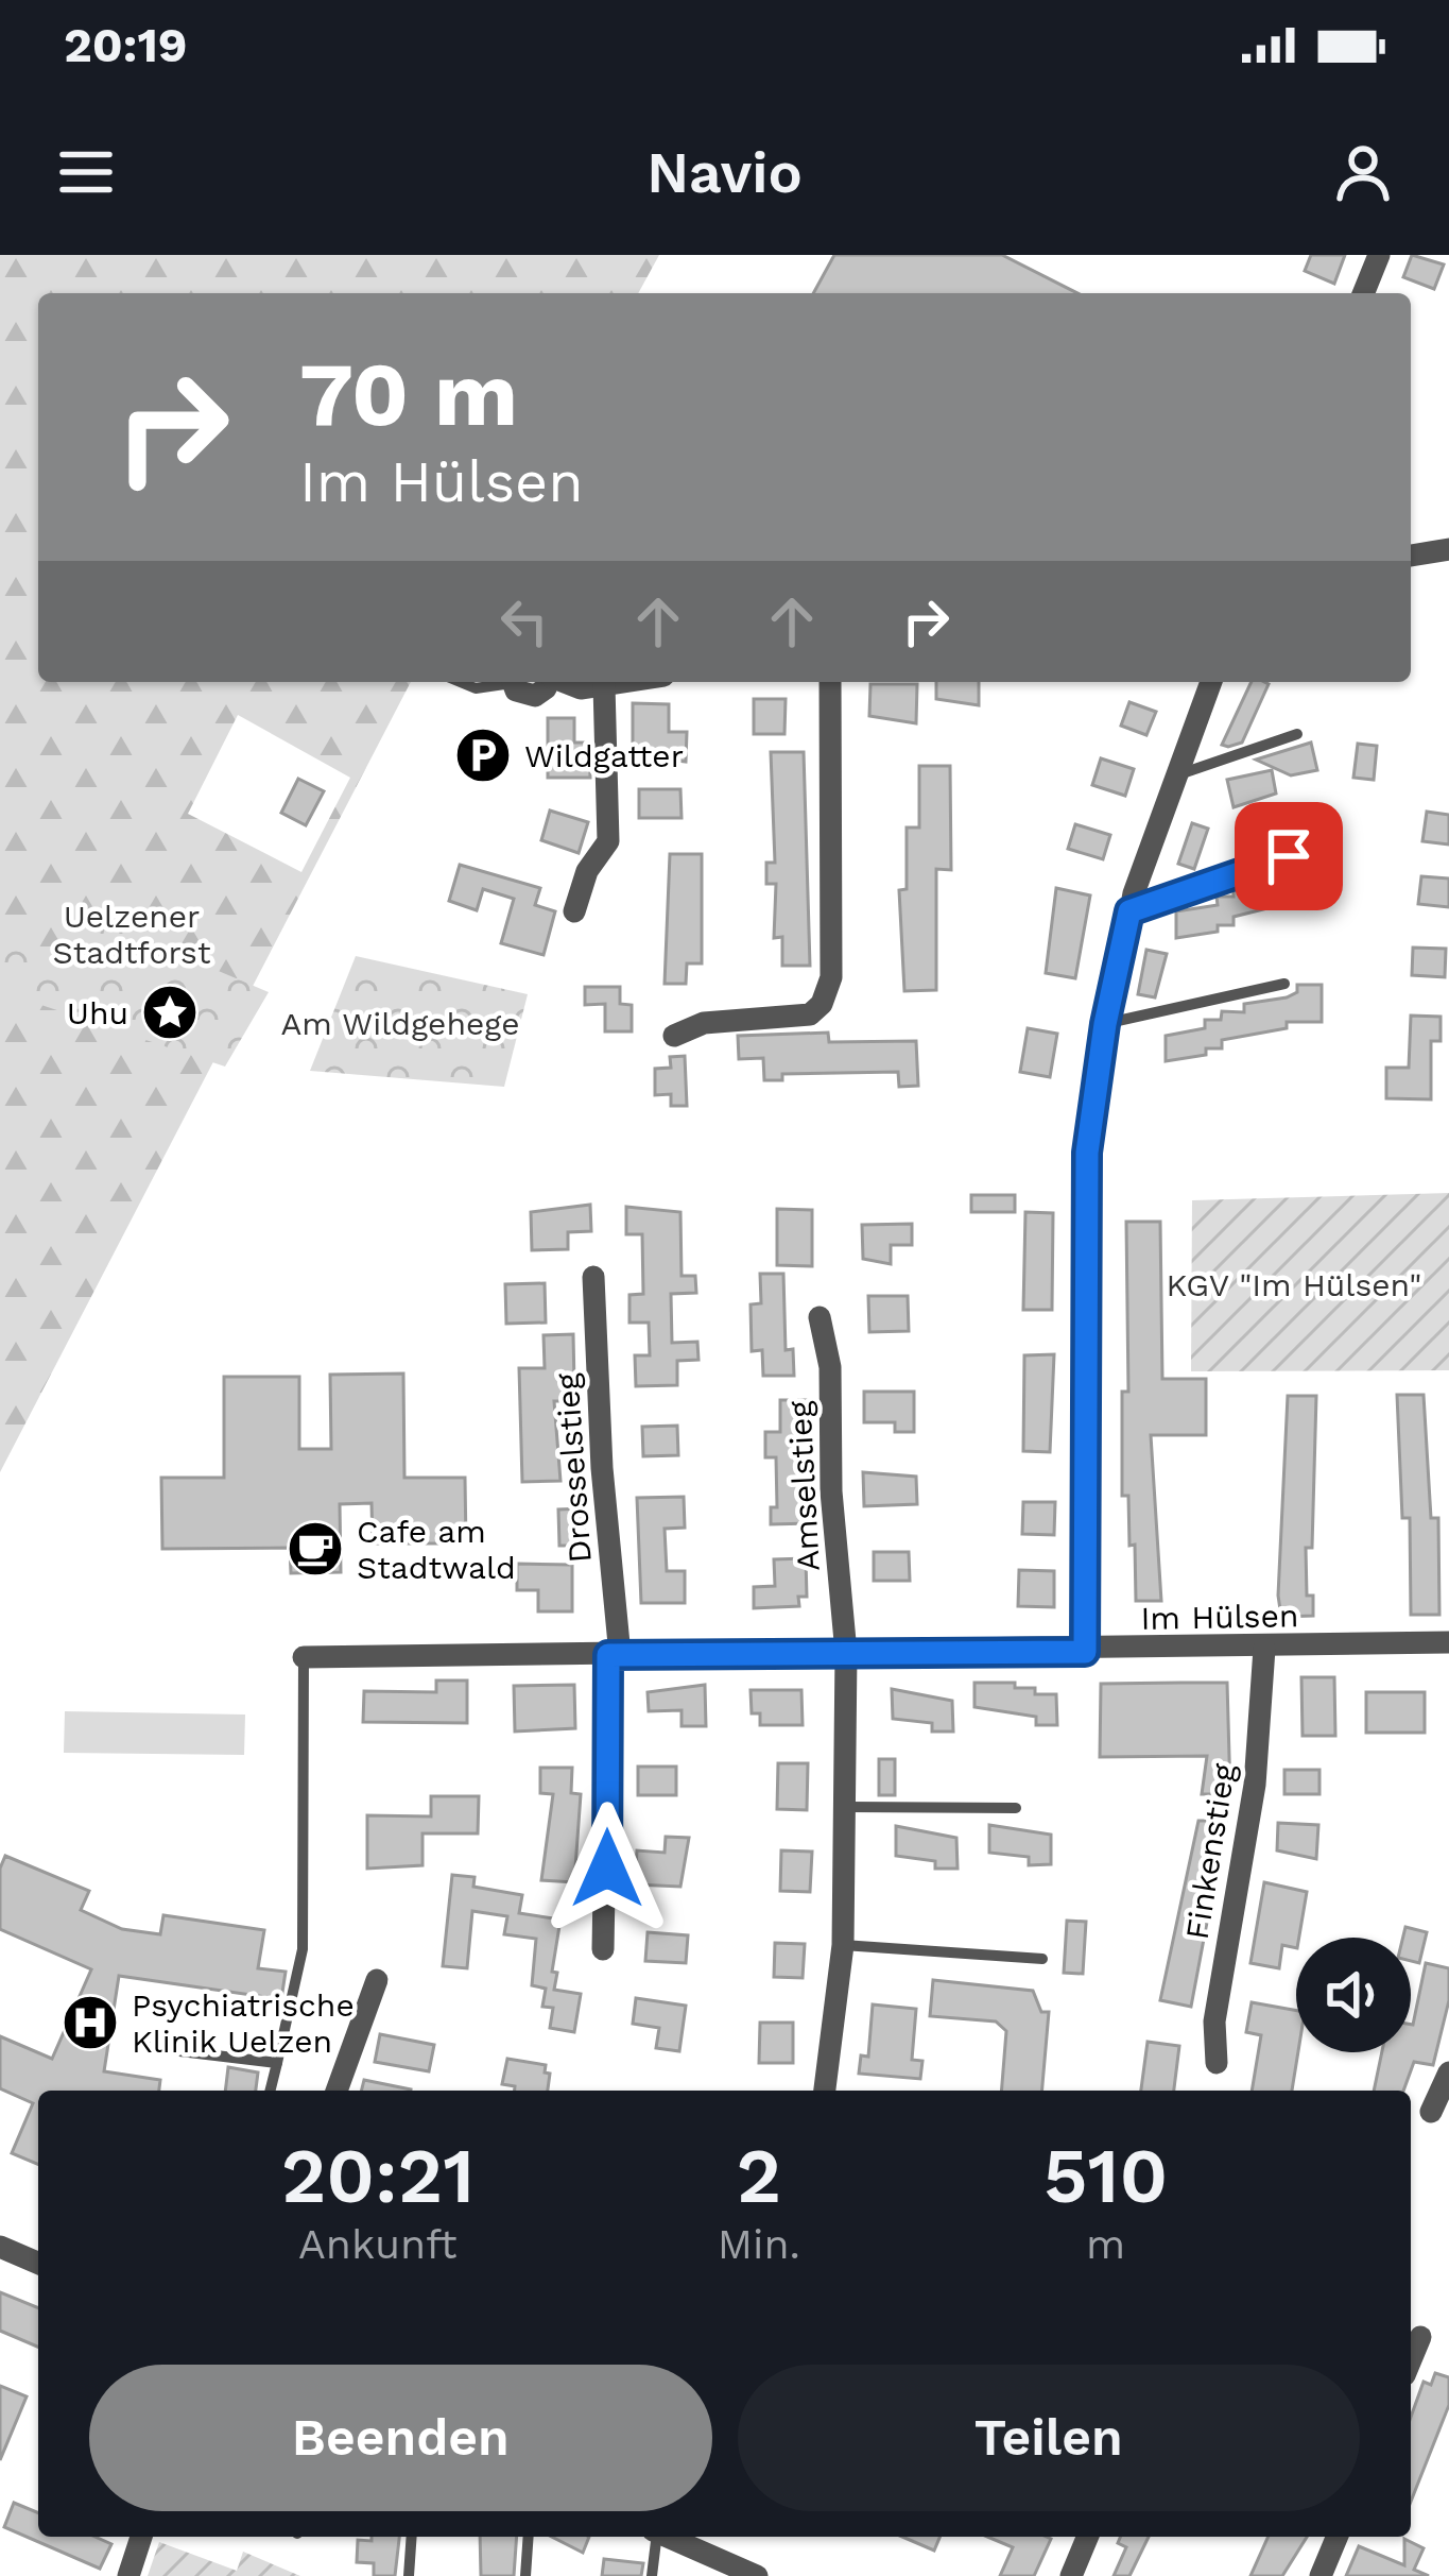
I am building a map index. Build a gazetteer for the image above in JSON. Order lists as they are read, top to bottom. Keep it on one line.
{"streets":{"street":["Drosselstieg","Amselstieg","Im Hülsen","Finkenstieg"]},"crossings":[["Drosselstieg","Im Hülsen"],["Amselstieg","Im Hülsen"],["Im Hülsen","Finkenstieg"]],"parks":["Uelzener Stadtforst","Am Wildgehege","KGV \"Im Hülsen\""],"places":{"parking":["Wildgatter"],"place":["Uhu"],"cafe":["Cafe am Stadtwald"],"hospital":["Psychiatrische Klinik Uelzen"]},"page":{"status":"20:19","header":"Navio","turn":["70 m","Im Hülsen"],"eta":["20:21","Ankunft","2","Min.","510","m"],"buttons":["Beenden","Teilen"]}}
